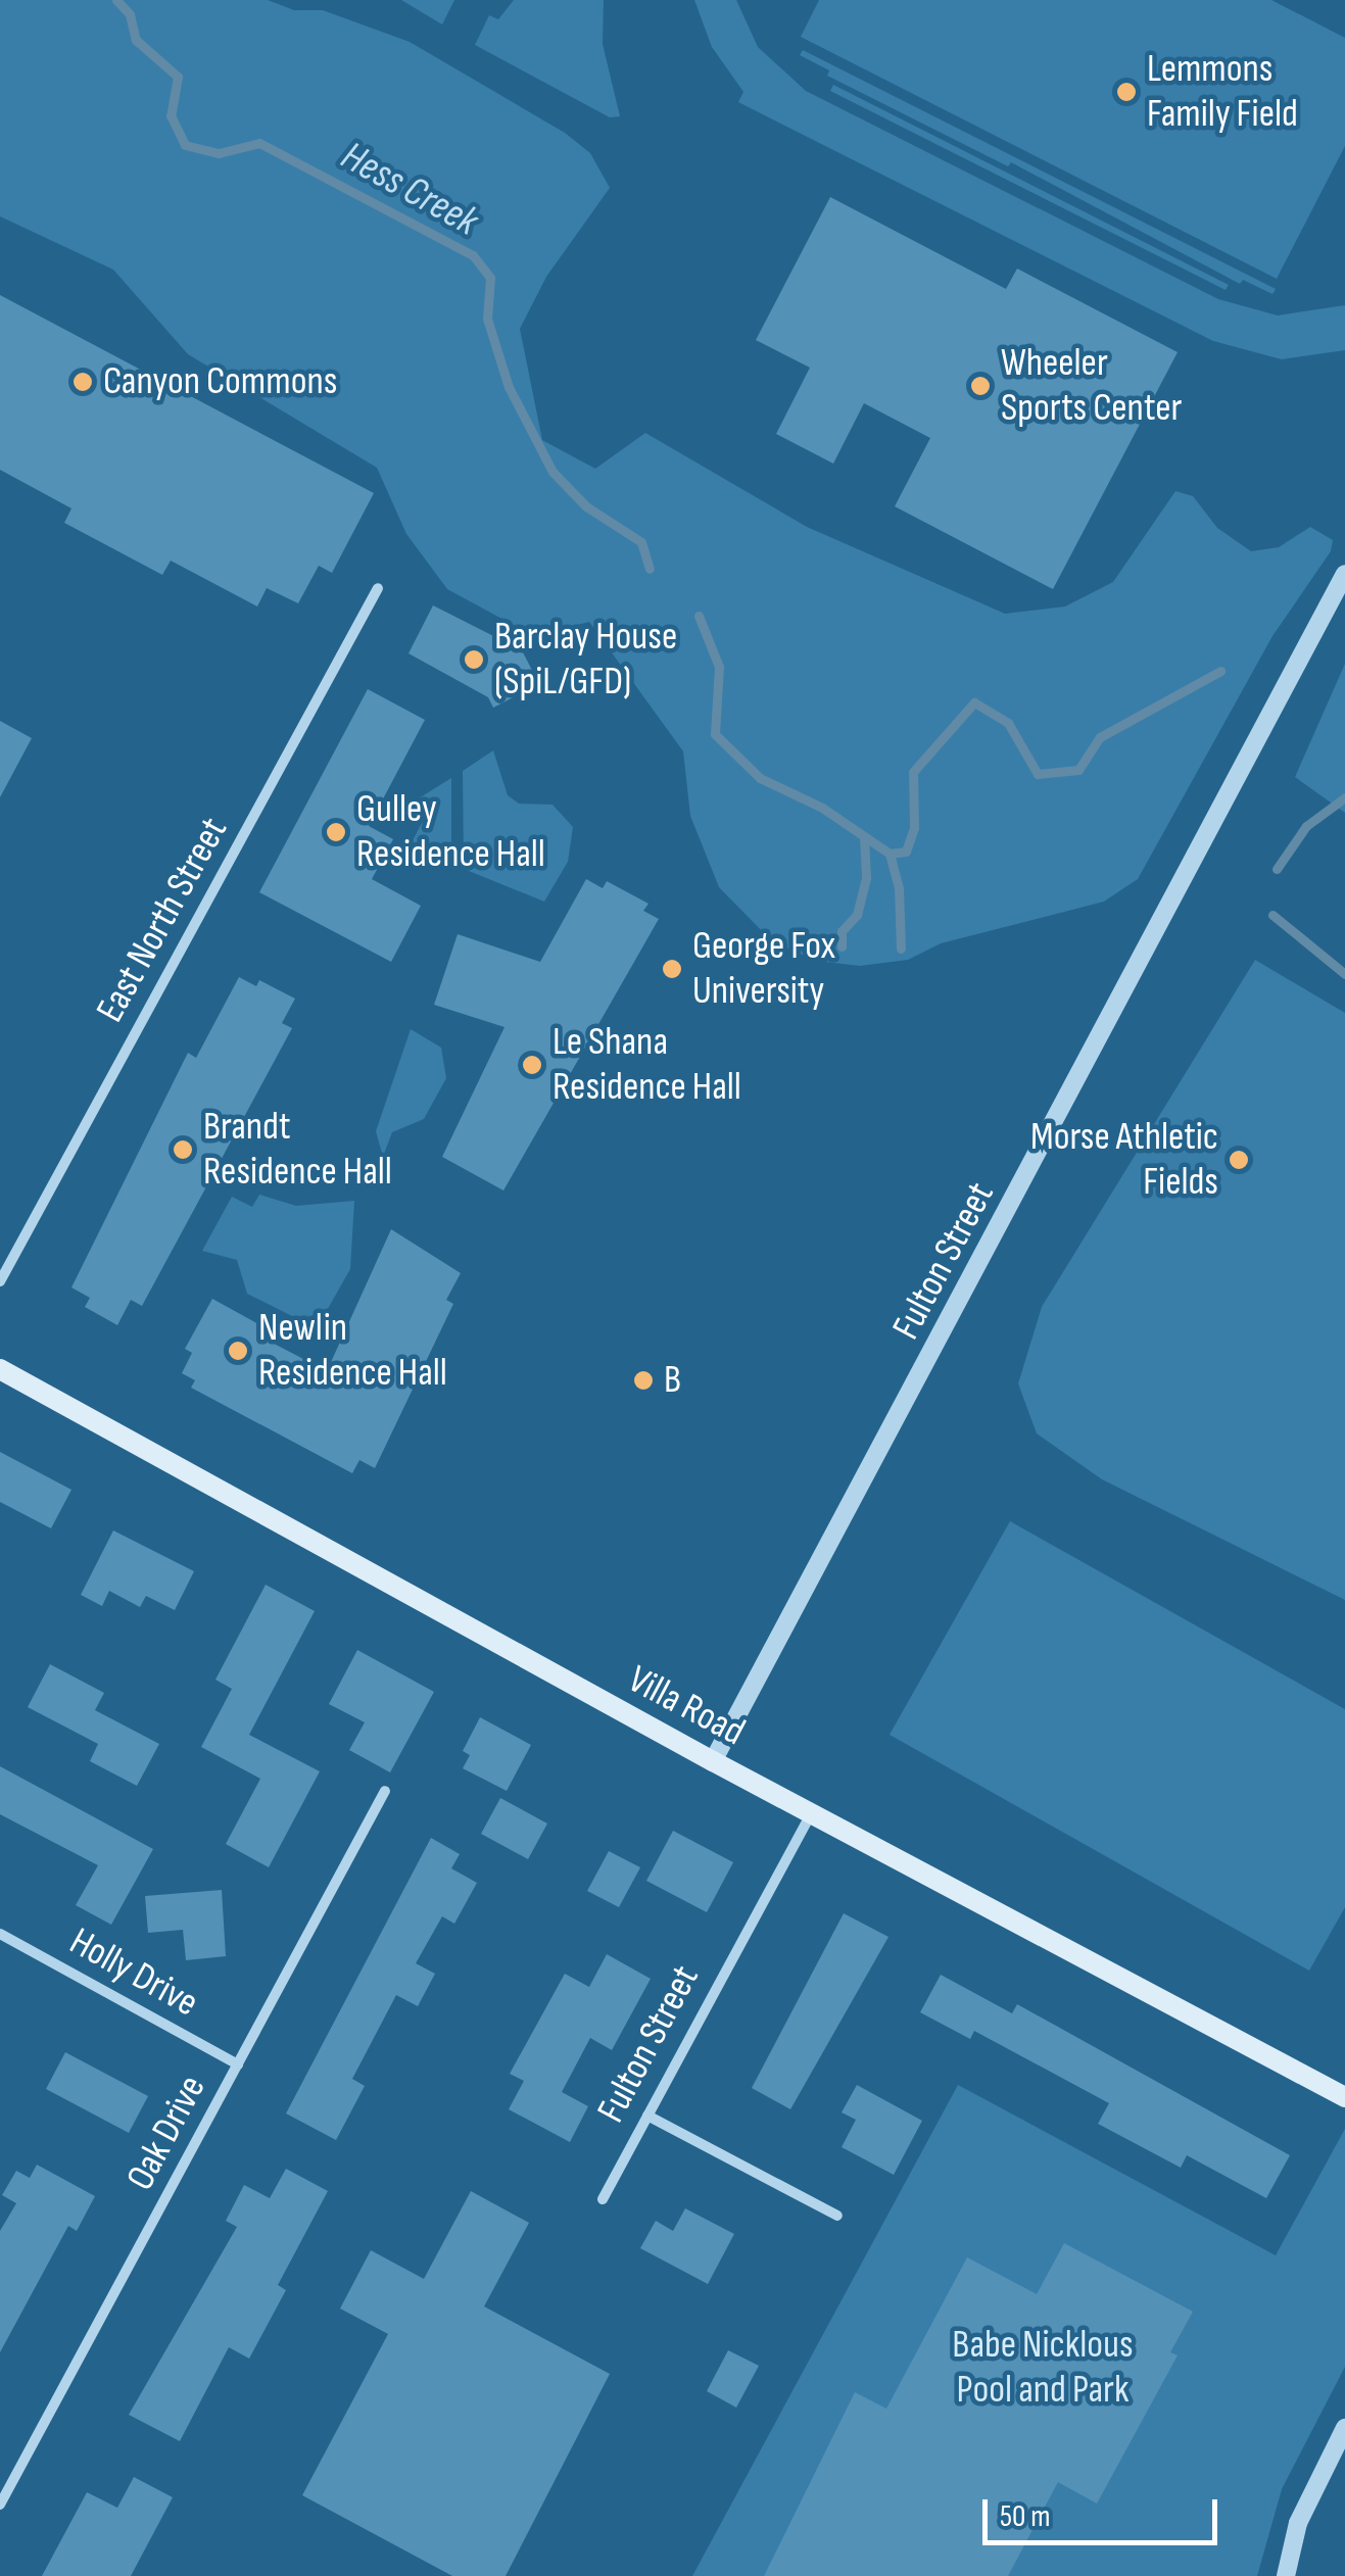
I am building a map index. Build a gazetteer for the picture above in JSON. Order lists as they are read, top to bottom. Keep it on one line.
{"streets":{"main road":["Villa Road"],"street":["East North Street","Fulton Street","Holly Drive","Oak Drive"]},"crossings":[["Fulton Street","Villa Road"],["Holly Drive","Oak Drive"]],"water":["Hess Creek"],"parks":["Babe Nicklous Pool and Park"],"places":["Lemmons Family Field","Canyon Commons","Wheeler Sports Center","Barclay House (SpiL/GFD)","Gulley Residence Hall","George Fox University","Le Shana Residence Hall","Brandt Residence Hall","Morse Athletic Fields","Newlin Residence Hall","B"],"scale_bar":"50 m"}
